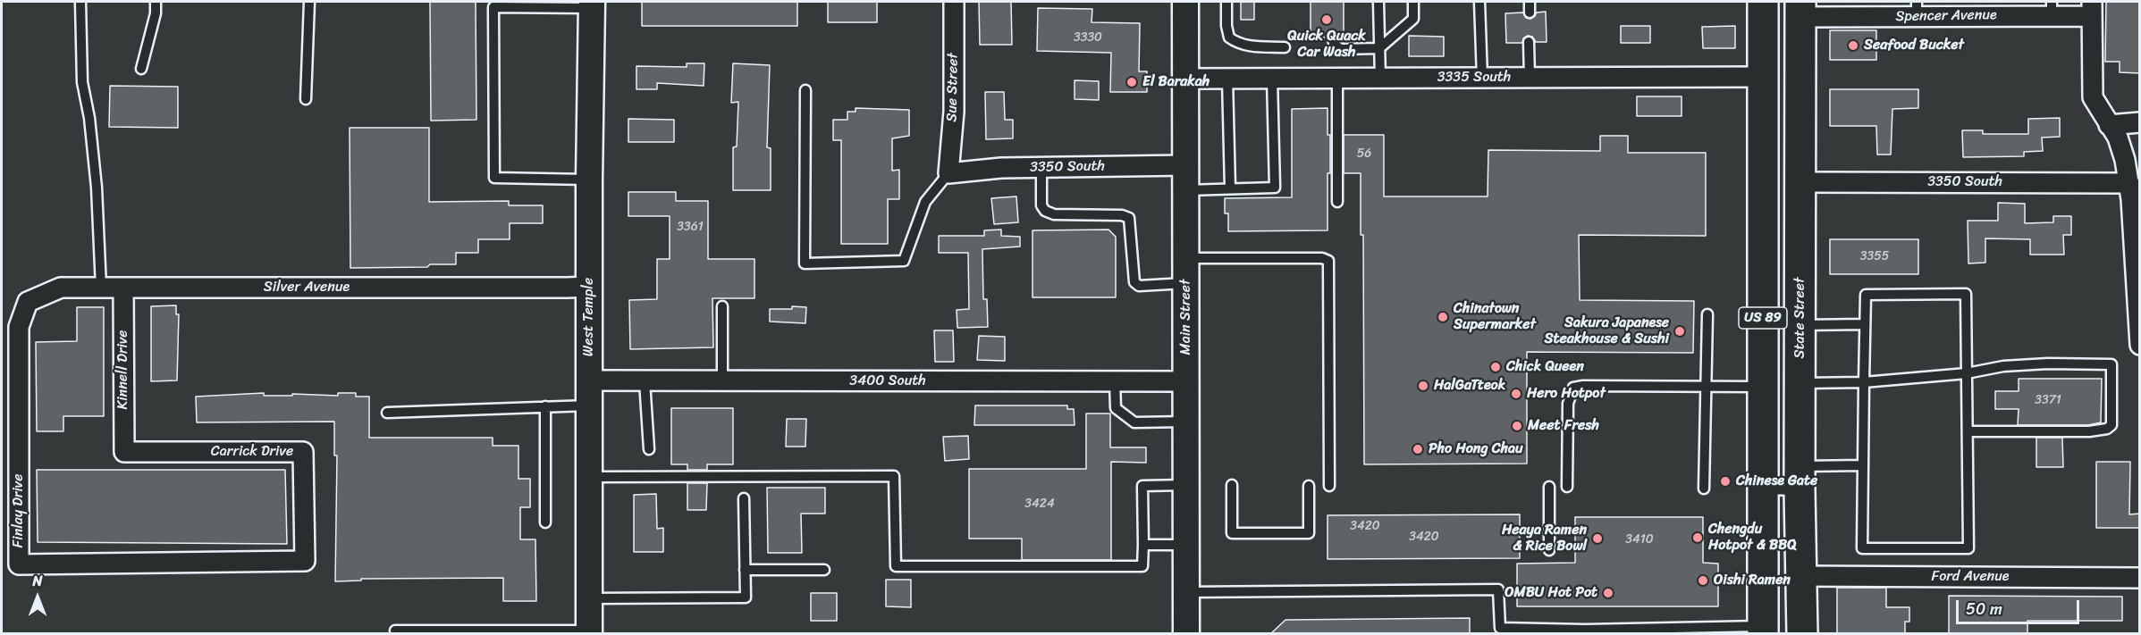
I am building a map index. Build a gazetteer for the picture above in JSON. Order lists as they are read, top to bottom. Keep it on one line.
{"streets":{"main road":["US 89","State Street"],"street":["Spencer Avenue","3335 South","Sue Street","3350 South","Silver Avenue","West Temple","Main Street","Kinnell Drive","3400 South","Carrick Drive","Finlay Drive","Ford Avenue"]},"crossings":[["Spencer Avenue","State Street"],["3335 South","Main Street"],["3335 South","US 89"],["Sue Street","3350 South"],["3350 South","Main Street"],["3350 South","State Street"],["Silver Avenue","West Temple"],["Silver Avenue","Kinnell Drive"],["Silver Avenue","Finlay Drive"],["West Temple","3400 South"],["Main Street","3400 South"],["State Street","Ford Avenue"],["Kinnell Drive","Carrick Drive"],["Carrick Drive","Finlay Drive"]],"places":["Quick Quack Car Wash","Seafood Bucket","El Barakah","Chinatown Supermarket","Sakura Japanese Steakhouse & Sushi","Chick Queen","HalGaTteok","Hero Hotpot","Meet Fresh","Pho Hong Chau","Chinese Gate","Chengdu Hotpot & BBQ","Heaya Ramen & Rice Bowl","Oishi Ramen","OMBU Hot Pot"],"house_numbers":["3330","56","3361","3355","3371","3424","3420","3420","3410"],"scale_bar":"50 m","north":"top"}
